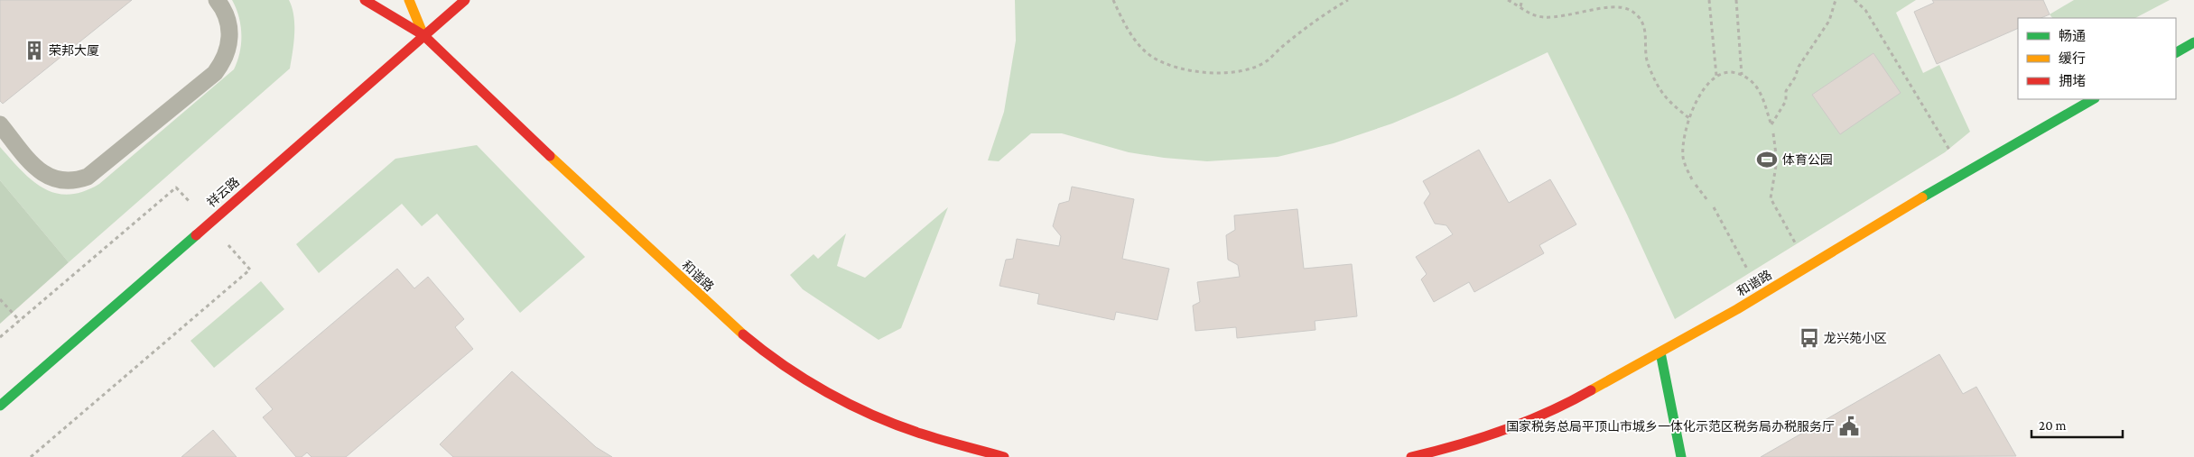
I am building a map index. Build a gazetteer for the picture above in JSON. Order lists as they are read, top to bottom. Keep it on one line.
{"streets":{"street":["祥云路","和谐路"]},"crossings":[["祥云路","和谐路"]],"places":{"building":["荣邦大厦"],"sports":["体育公园"],"bus stop":["龙兴苑小区"],"public building":["国家税务总局平顶山市城乡一体化示范区税务局办税服务厅"]},"legend":["畅通","缓行","拥堵"],"scale_bar":"20 m"}
